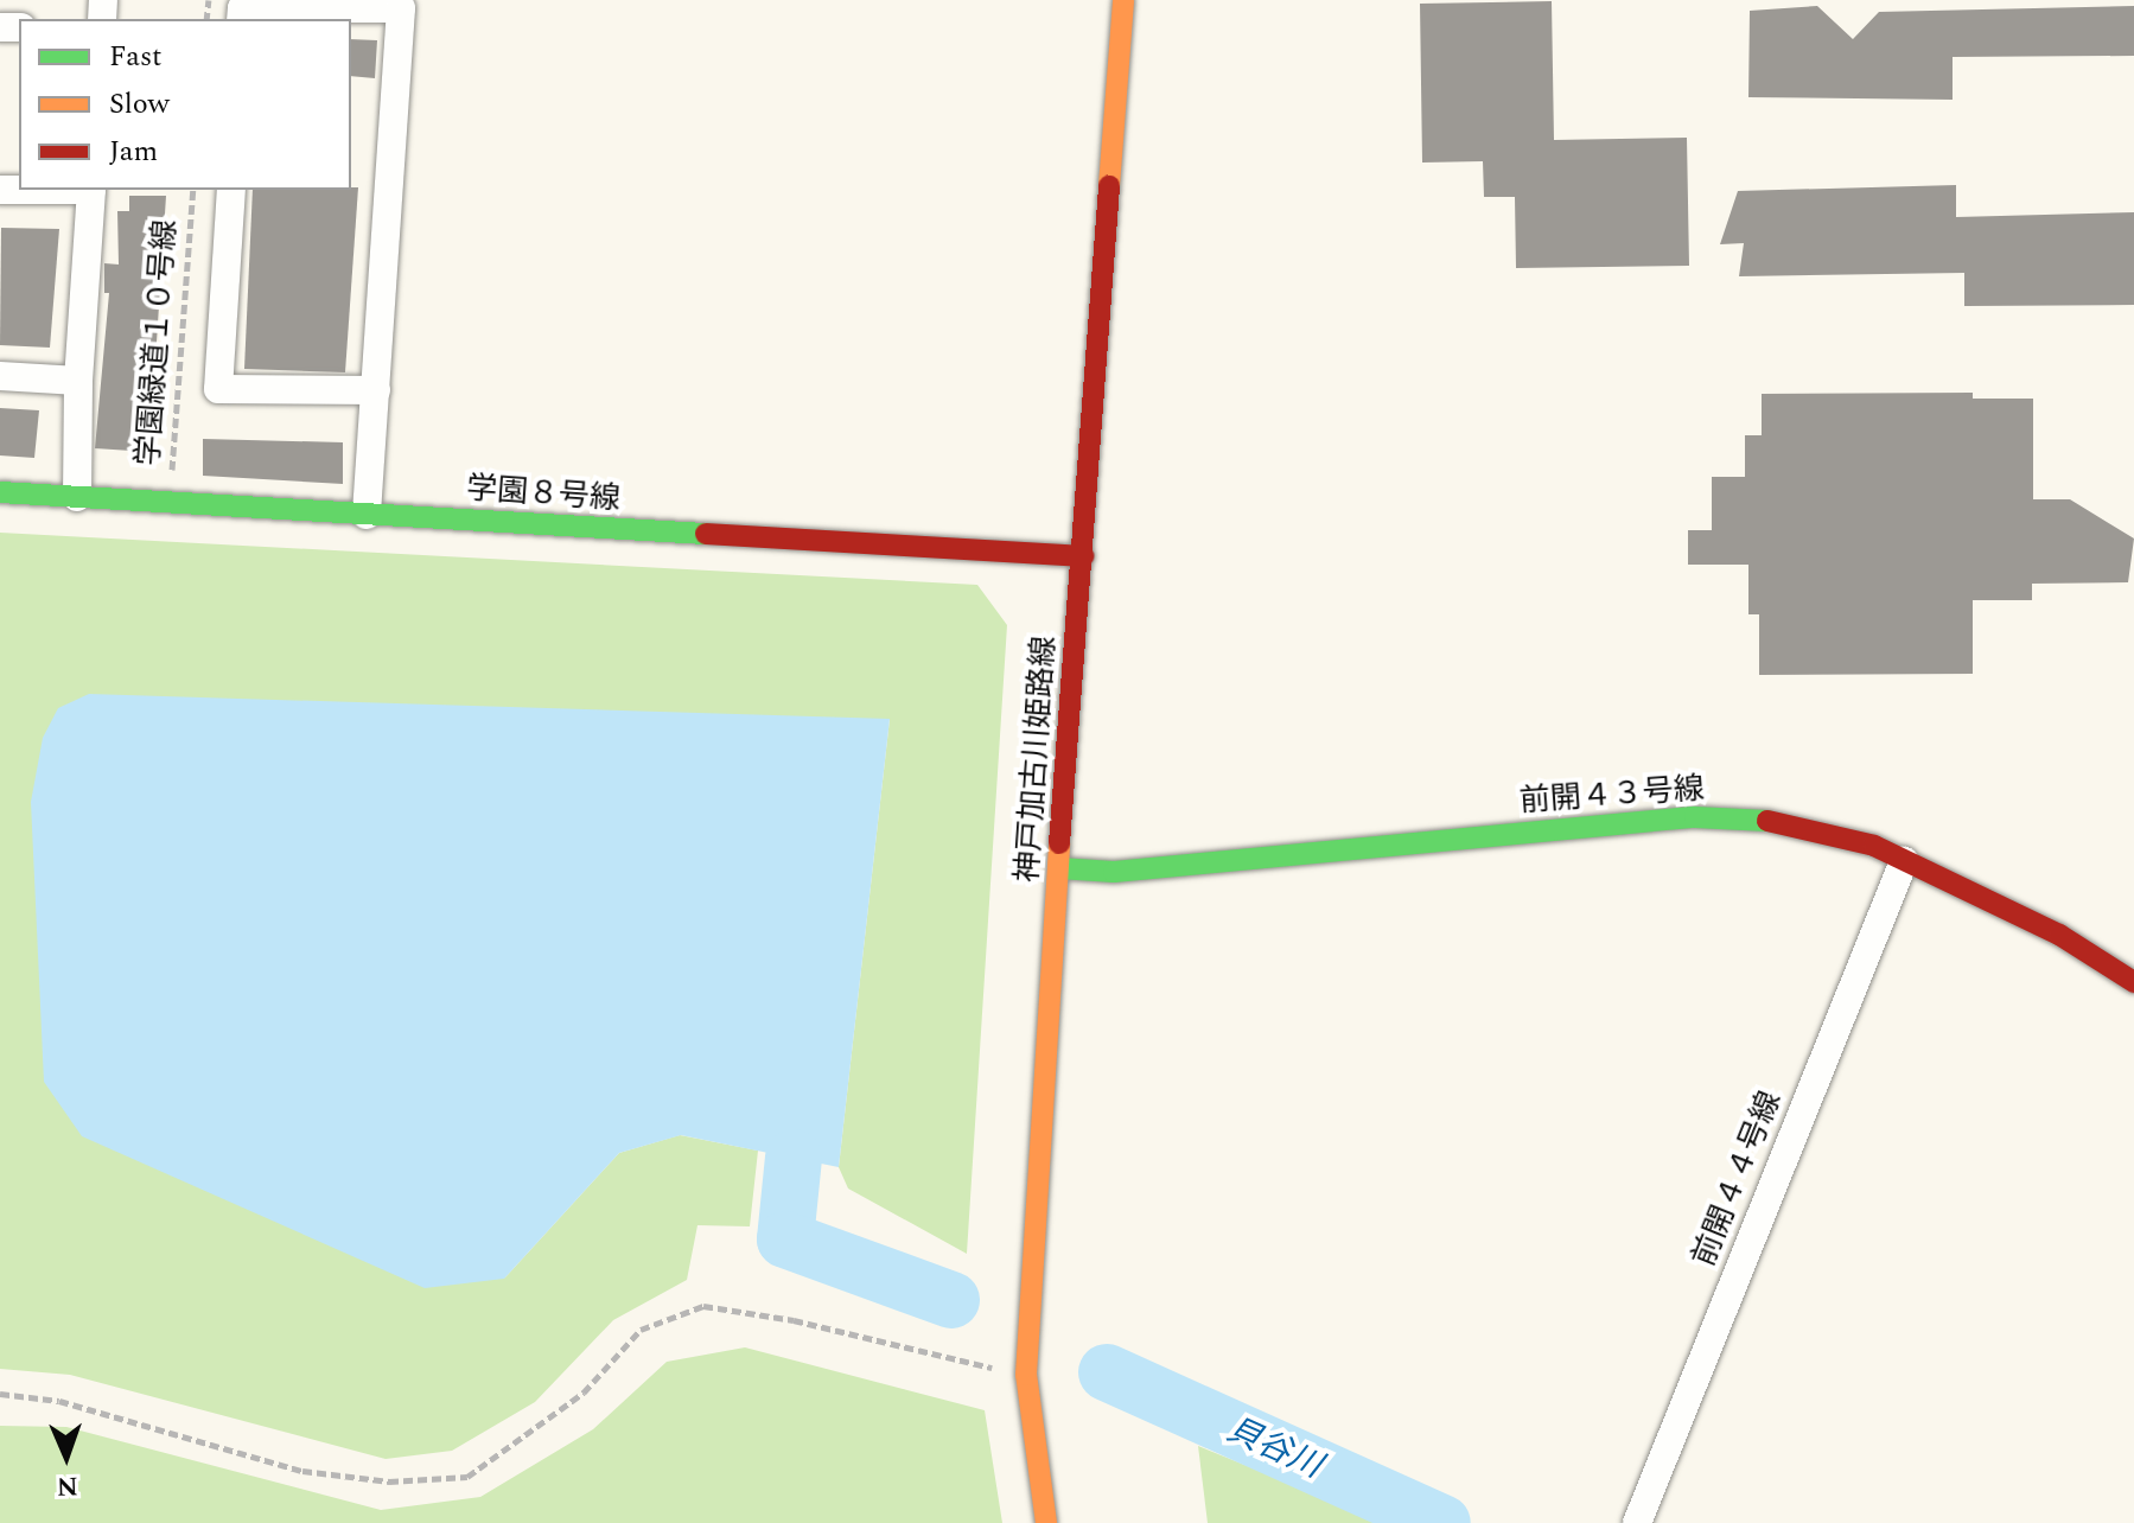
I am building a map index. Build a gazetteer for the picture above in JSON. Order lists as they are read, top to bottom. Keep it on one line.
{"streets":{"street":["学園８号線","神戸加古川姫路線","前開４３号線","前開４４号線"],"path":["学園緑道１０号線"]},"crossings":[["学園緑道１０号線","学園８号線"],["学園８号線","神戸加古川姫路線"],["神戸加古川姫路線","前開４３号線"],["前開４３号線","前開４４号線"]],"water":["貝谷川"],"legend":["Fast","Slow","Jam"],"north":"bottom"}
